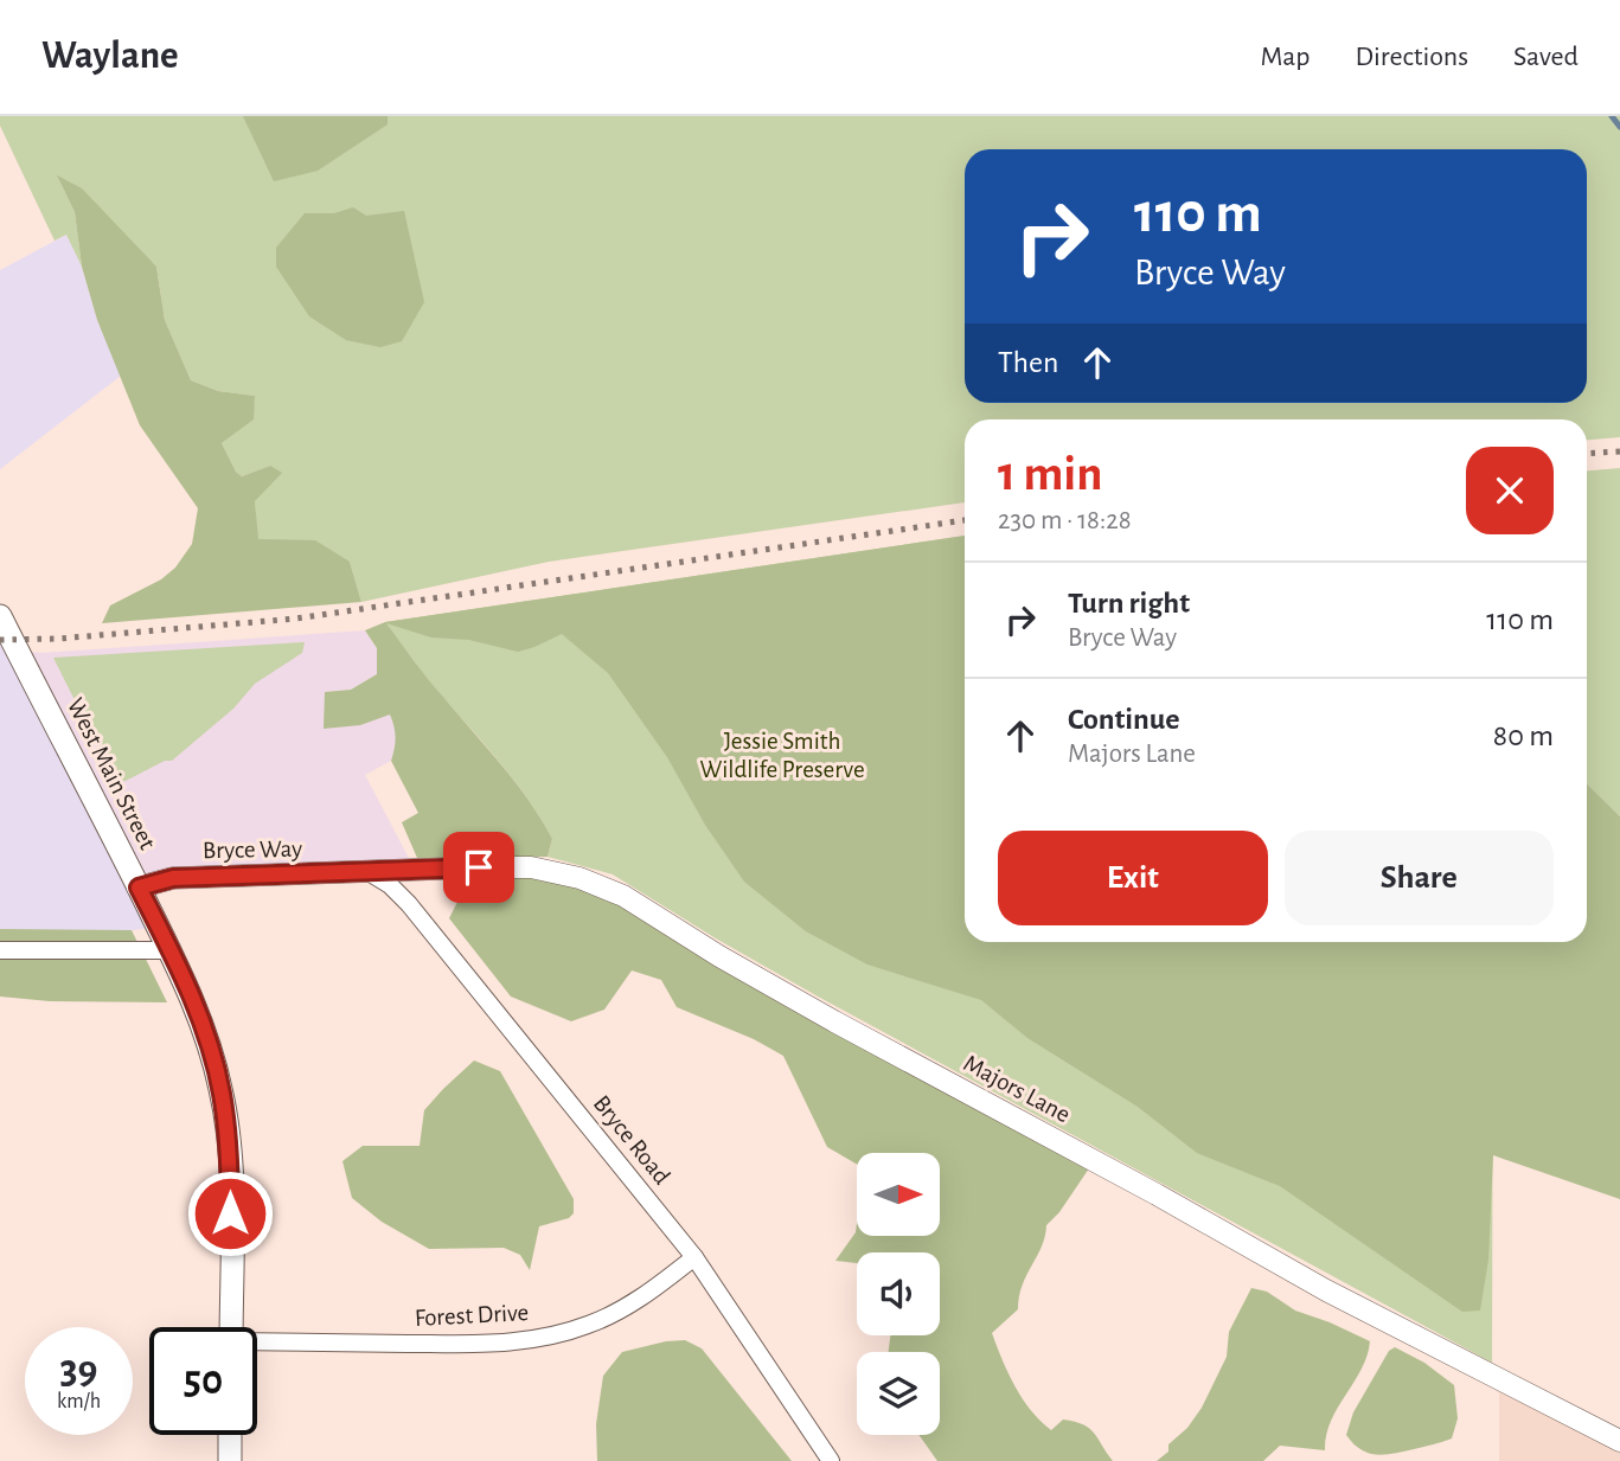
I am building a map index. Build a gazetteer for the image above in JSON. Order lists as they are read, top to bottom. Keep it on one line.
{"streets":{"main road":["West Main Street"],"street":["Bryce Way","Majors Lane","Bryce Road","Forest Drive"]},"crossings":[["West Main Street","Bryce Way"],["Bryce Way","Majors Lane"],["Bryce Way","Bryce Road"],["Majors Lane","Bryce Road"],["Bryce Road","Forest Drive"]],"parks":["Jessie Smith Wildlife Preserve"],"north":"right","page":{"header":"Waylane","nav":["Map","Directions","Saved"],"turn":["110 m","Bryce Way"],"then":"Then","heading":["1 min","230 m · 18:28"],"list":[{"name":"Turn right","note":"Bryce Way","value":"110 m"},{"name":"Continue","note":"Majors Lane","value":"80 m"}],"buttons":["Exit","Share"],"speed":"39 km/h","limit":"50"}}
